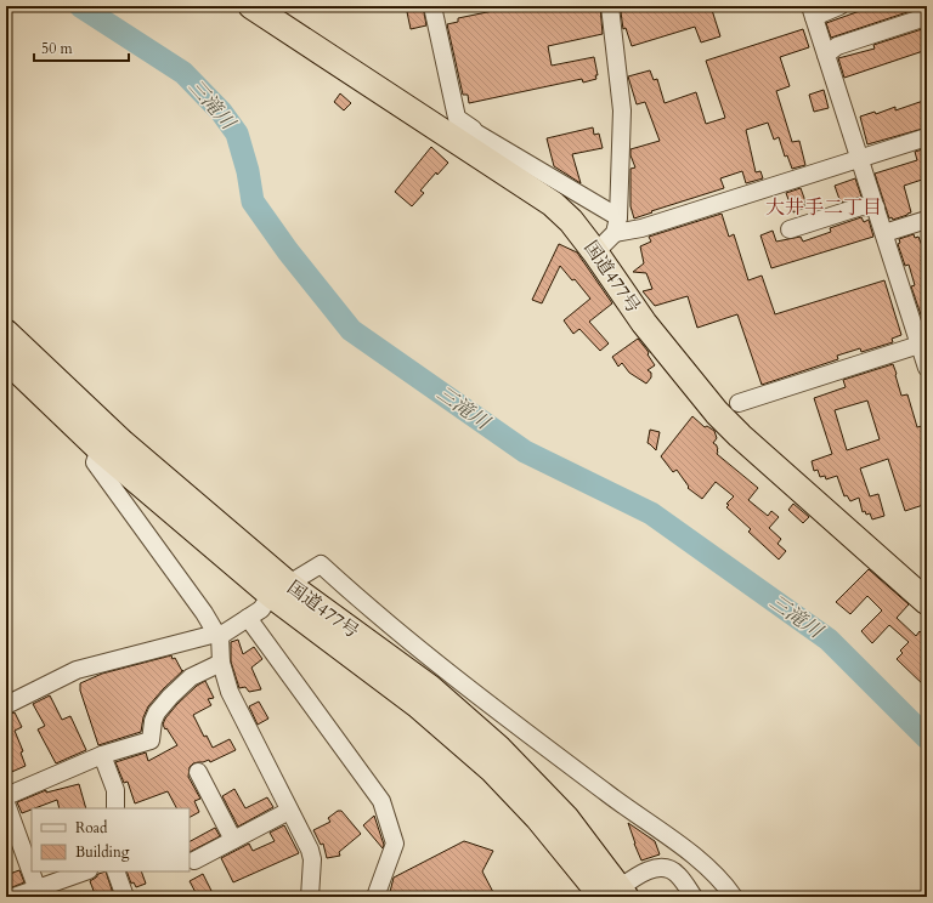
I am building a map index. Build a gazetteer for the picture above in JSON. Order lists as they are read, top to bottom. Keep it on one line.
{"streets":{"highway":["国道477号"]},"districts":["大井手二丁目"],"water":["三滝川"],"legend":["Road","Building"],"scale_bar":"50 m"}
